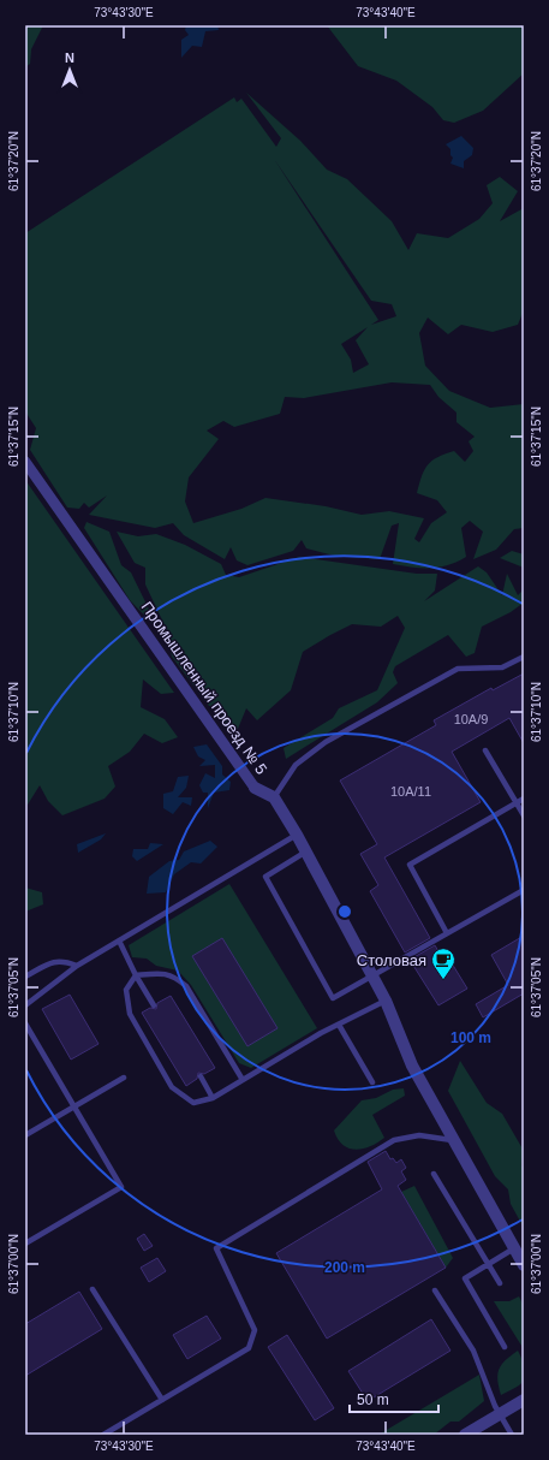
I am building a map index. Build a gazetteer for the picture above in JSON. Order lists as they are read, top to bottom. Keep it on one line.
{"streets":{"street":["Промышленный проезд № 5"]},"places":{"cafe":["Столовая"]},"house_numbers":["10А/9","10А/11"],"scale_bar":"50 m","north":"top","coordinates":["73°43'30\"E","73°43'40\"E","61°37'20\"N","61°37'15\"N","61°37'10\"N","61°37'05\"N","61°37'00\"N"],"rings":["100 m","200 m"]}
